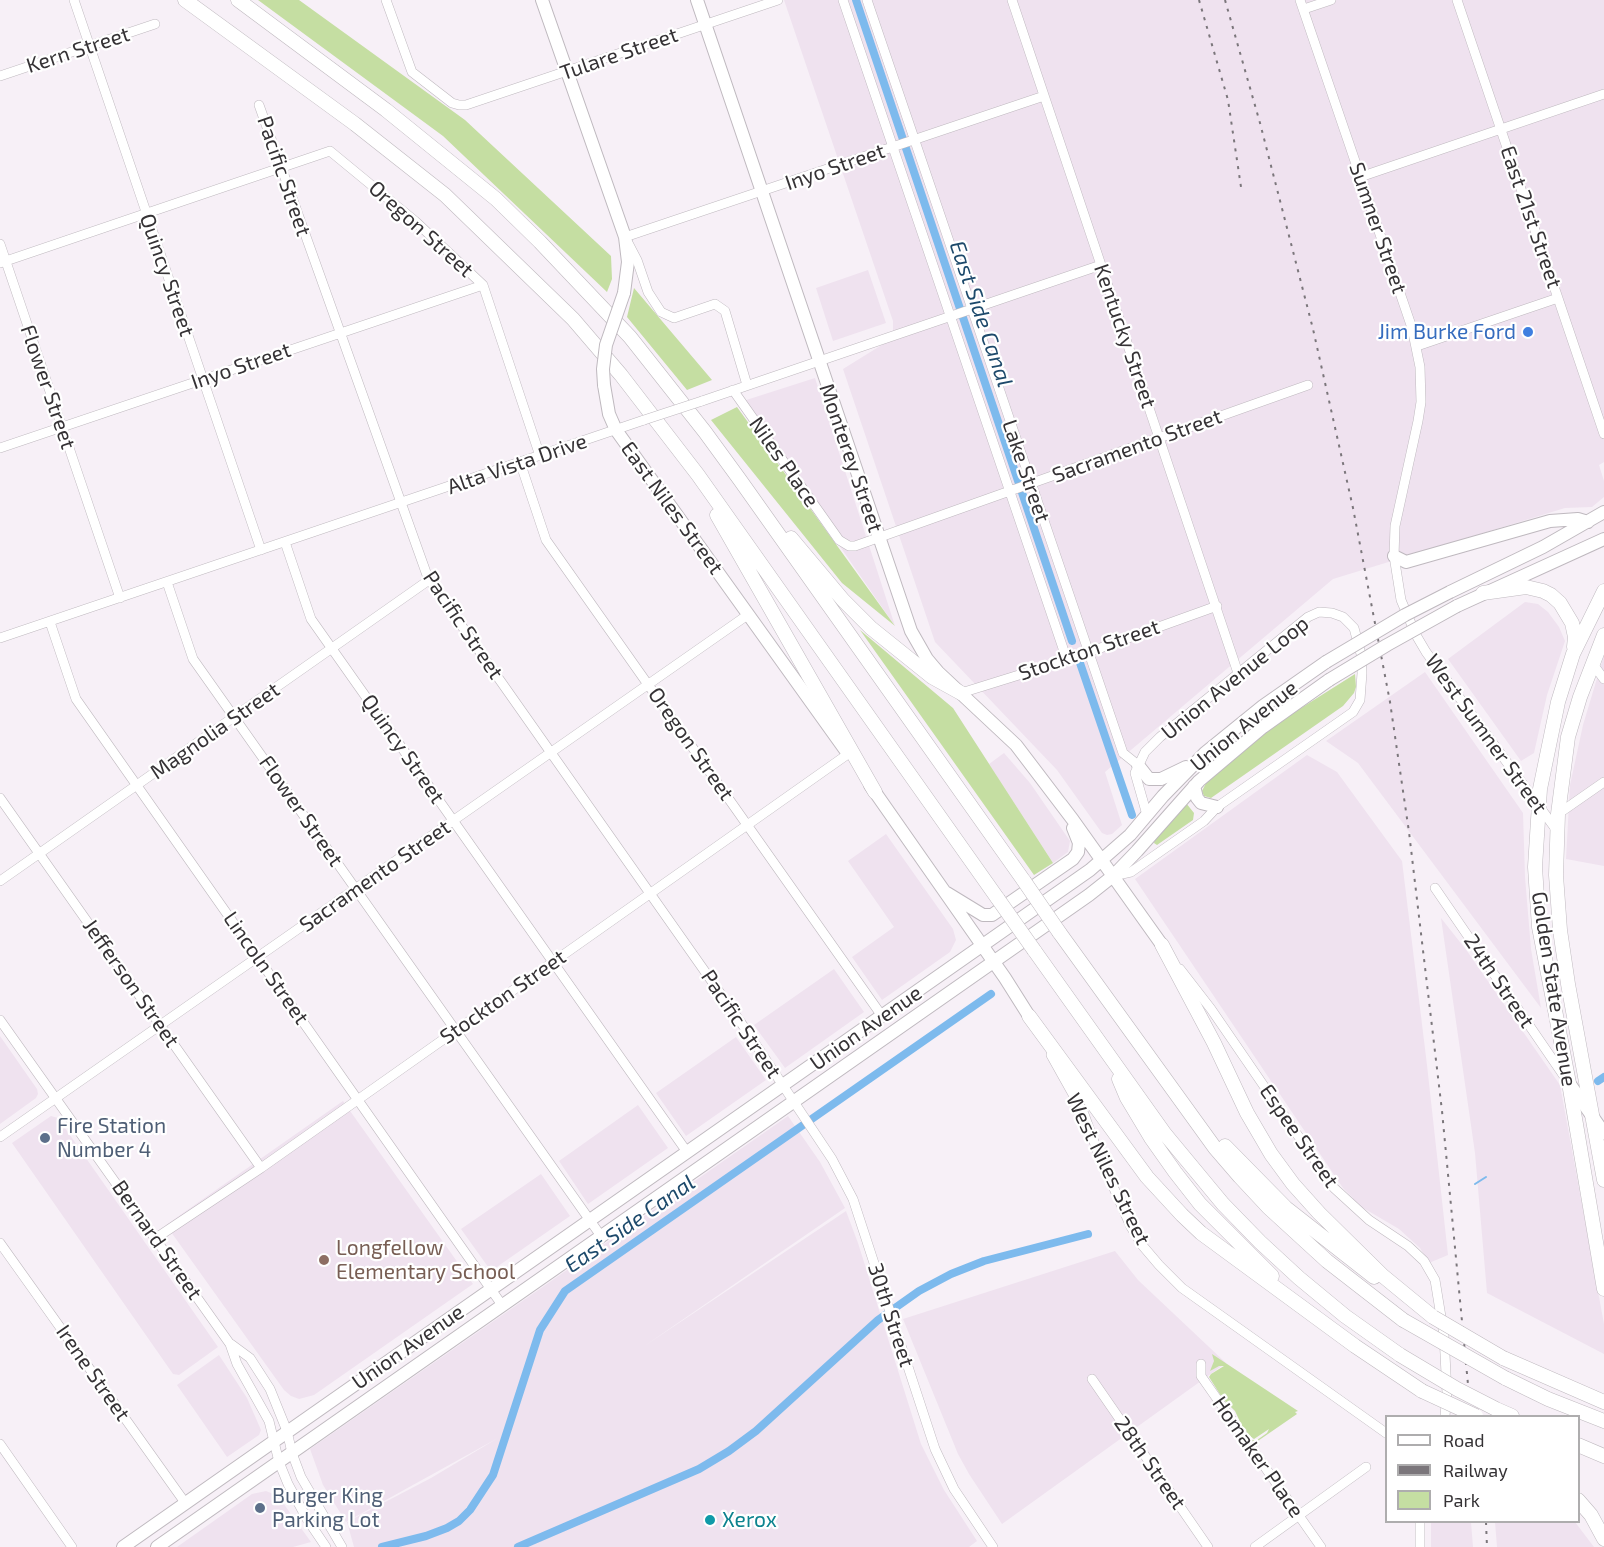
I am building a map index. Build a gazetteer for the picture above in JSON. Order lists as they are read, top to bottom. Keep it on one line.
{"streets":{"highway":["Golden State Avenue"],"main road":["Monterey Street","East Niles Street","Union Avenue","24th Street","Espee Street","West Niles Street"],"street":["Kern Street","Tulare Street","Inyo Street","Pacific Street","East 21st Street","Sumner Street","Oregon Street","Quincy Street","Kentucky Street","Flower Street","Sacramento Street","Niles Place","Alta Vista Drive","Lake Street","Stockton Street","Union Avenue Loop","Magnolia Street","West Sumner Street","Lincoln Street","Jefferson Street","Bernard Street","30th Street","Irene Street","Homaker Place","28th Street"]},"crossings":[["Kern Street","Quincy Street"],["Tulare Street","Monterey Street"],["Tulare Street","East Niles Street"],["Inyo Street","Pacific Street"],["Inyo Street","Oregon Street"],["Inyo Street","Quincy Street"],["Inyo Street","Kentucky Street"],["Inyo Street","Flower Street"],["Inyo Street","Monterey Street"],["Inyo Street","Lake Street"],["Inyo Street","East Niles Street"],["Pacific Street","Oregon Street"],["Pacific Street","Sacramento Street"],["Pacific Street","Alta Vista Drive"],["Pacific Street","Stockton Street"],["Pacific Street","Union Avenue"],["Pacific Street","Magnolia Street"],["Pacific Street","30th Street"],["Sumner Street","West Sumner Street"],["Oregon Street","Sacramento Street"],["Oregon Street","Alta Vista Drive"],["Oregon Street","Stockton Street"],["Oregon Street","Union Avenue"],["Quincy Street","Sacramento Street"],["Quincy Street","Alta Vista Drive"],["Quincy Street","Stockton Street"],["Quincy Street","Union Avenue"],["Quincy Street","Magnolia Street"],["Kentucky Street","Sacramento Street"],["Kentucky Street","Alta Vista Drive"],["Kentucky Street","Stockton Street"],["Kentucky Street","Union Avenue Loop"],["Flower Street","Sacramento Street"],["Flower Street","Alta Vista Drive"],["Flower Street","Stockton Street"],["Flower Street","Union Avenue"],["Flower Street","Magnolia Street"],["Sacramento Street","Monterey Street"],["Sacramento Street","Niles Place"],["Sacramento Street","Lake Street"],["Sacramento Street","East Niles Street"],["Sacramento Street","Lincoln Street"],["Sacramento Street","Jefferson Street"],["Sacramento Street","Bernard Street"],["Monterey Street","Alta Vista Drive"],["Monterey Street","Stockton Street"],["Monterey Street","Union Avenue"],["Monterey Street","Espee Street"],["Niles Place","Alta Vista Drive"],["Alta Vista Drive","Lake Street"],["Alta Vista Drive","East Niles Street"],["Alta Vista Drive","Lincoln Street"],["Lake Street","Stockton Street"],["Lake Street","Union Avenue Loop"],["East Niles Street","Stockton Street"],["East Niles Street","Union Avenue"],["East Niles Street","West Niles Street"],["Stockton Street","Lincoln Street"],["Stockton Street","Jefferson Street"],["Stockton Street","Bernard Street"],["Union Avenue Loop","Union Avenue"],["Union Avenue","Lincoln Street"],["Union Avenue","Espee Street"],["Union Avenue","West Niles Street"],["Union Avenue","Bernard Street"],["Union Avenue","30th Street"],["Union Avenue","Irene Street"],["Magnolia Street","Lincoln Street"],["Magnolia Street","Jefferson Street"],["West Sumner Street","Golden State Avenue"],["24th Street","Golden State Avenue"]],"water":["East Side Canal"],"places":["Jim Burke Ford","Fire Station Number 4","Longfellow Elementary School","Burger King Parking Lot","Xerox"],"legend":["Road","Railway","Park"]}
